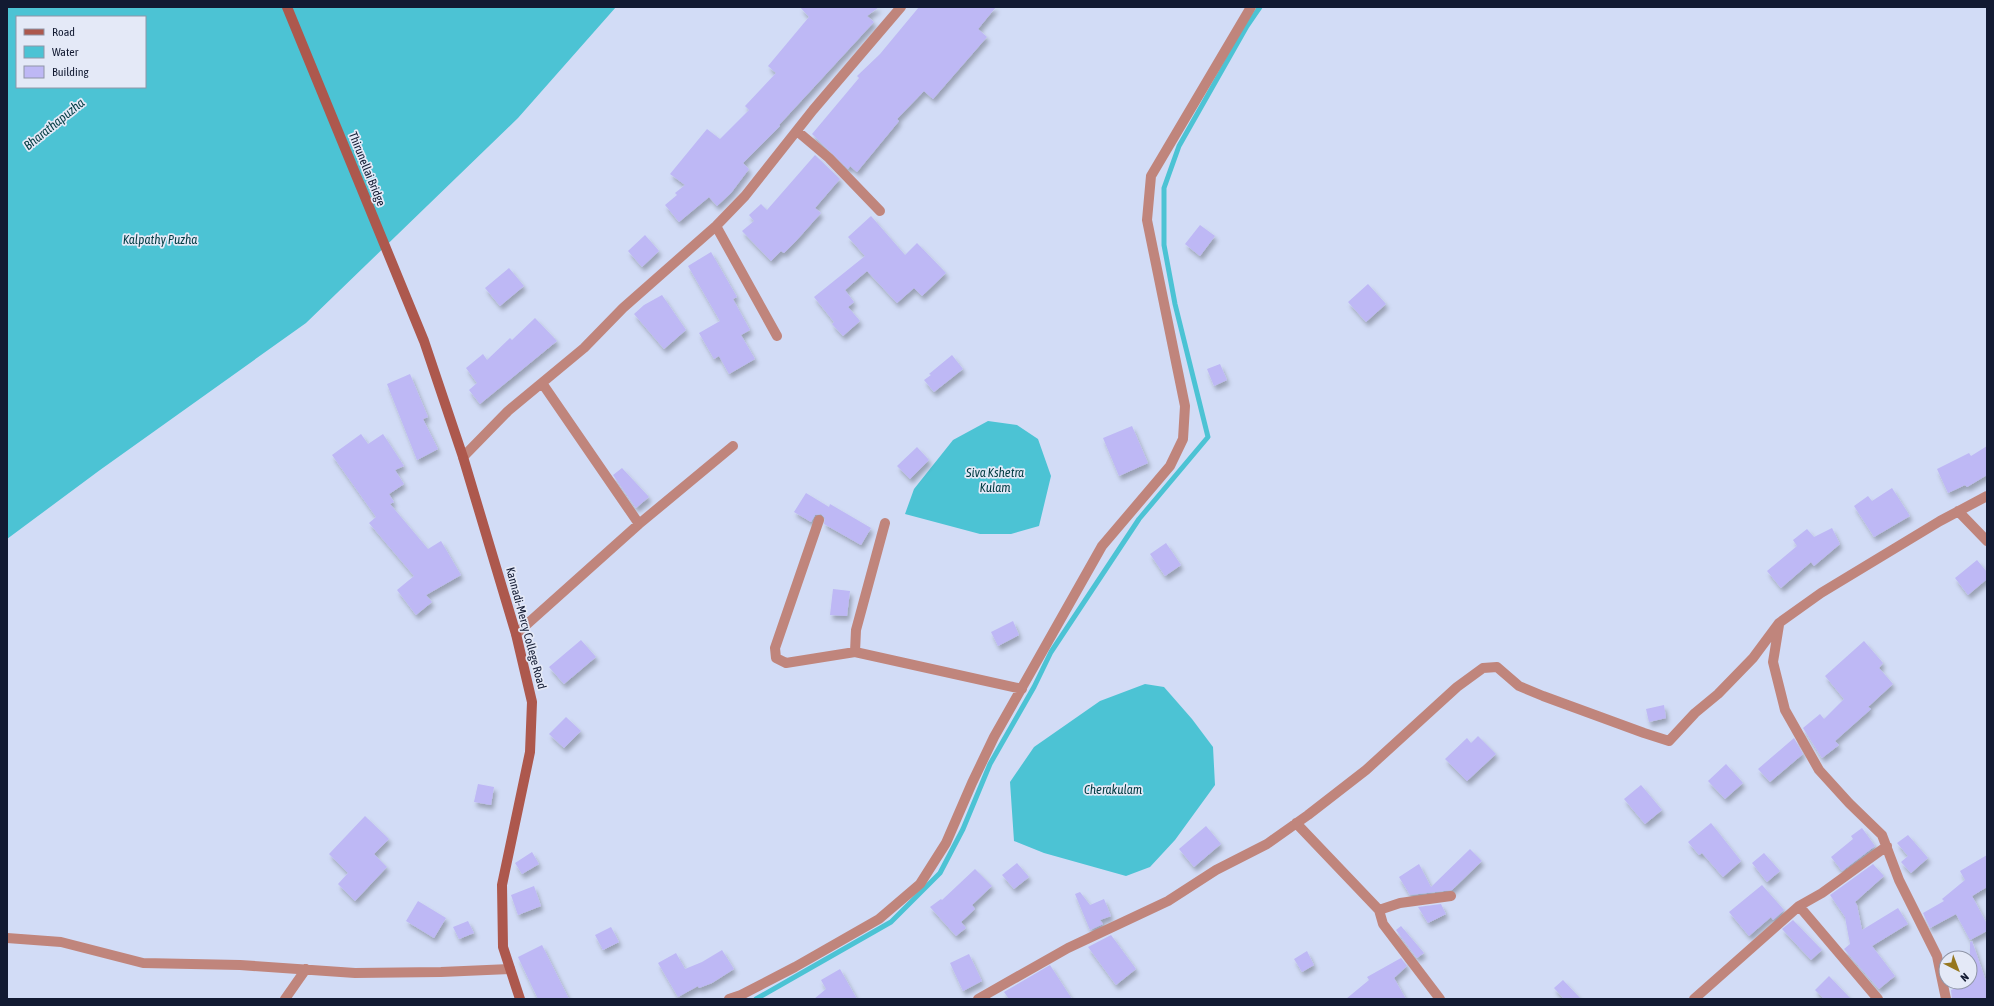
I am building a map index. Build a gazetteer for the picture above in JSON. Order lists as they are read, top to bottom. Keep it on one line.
{"streets":{"main road":["Thirunellai Bridge","Kannadi-Mercy College Road"]},"crossings":[["Thirunellai Bridge","Kannadi-Mercy College Road"]],"water":["Bharathapuzha","Kalpathy Puzha","Siva Kshetra Kulam","Cherakulam"],"legend":["Road","Water","Building"],"north":"bottom right"}
